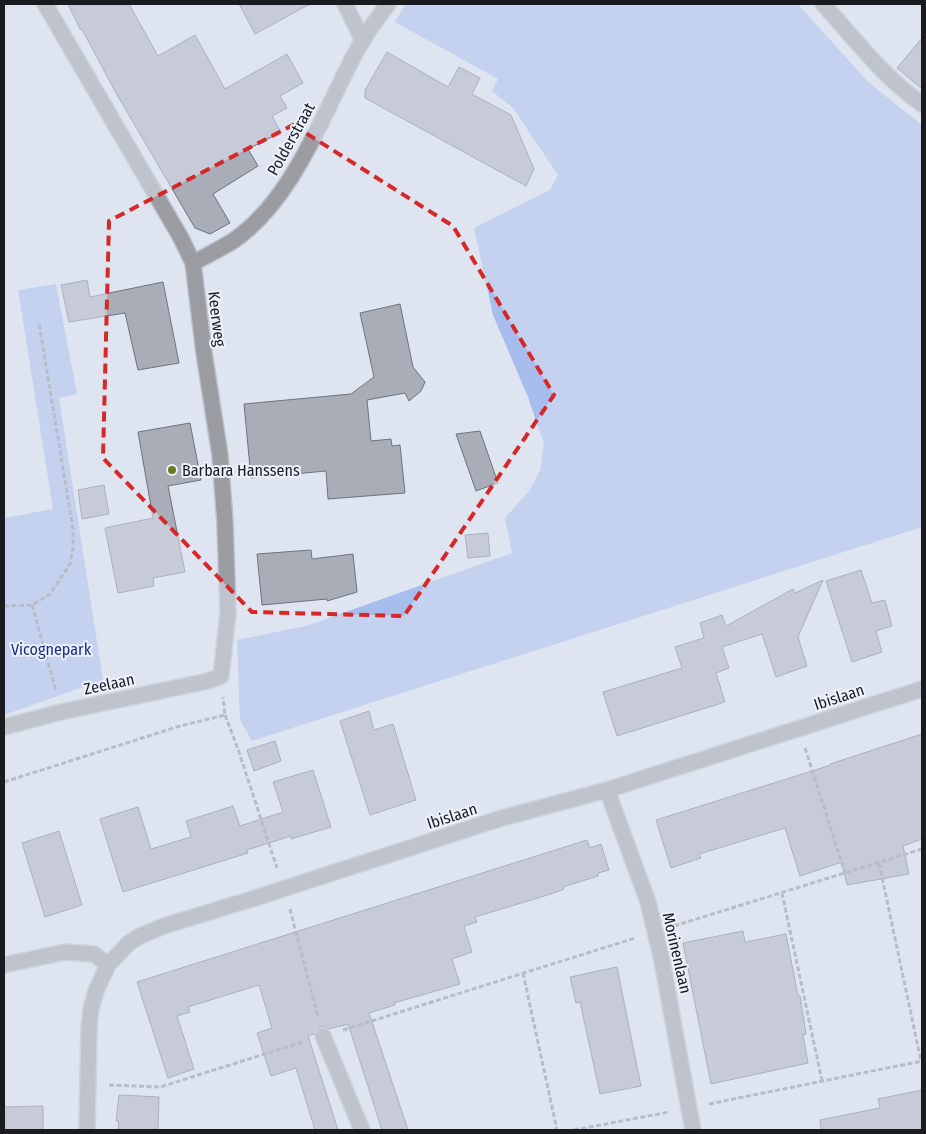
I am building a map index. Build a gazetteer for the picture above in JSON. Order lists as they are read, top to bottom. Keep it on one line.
{"streets":{"street":["Polderstraat","Keerweg","Zeelaan","Ibislaan","Morinenlaan"]},"crossings":[["Polderstraat","Keerweg"],["Keerweg","Zeelaan"],["Ibislaan","Morinenlaan"]],"parks":["Vicognepark"],"places":["Barbara Hanssens"]}
